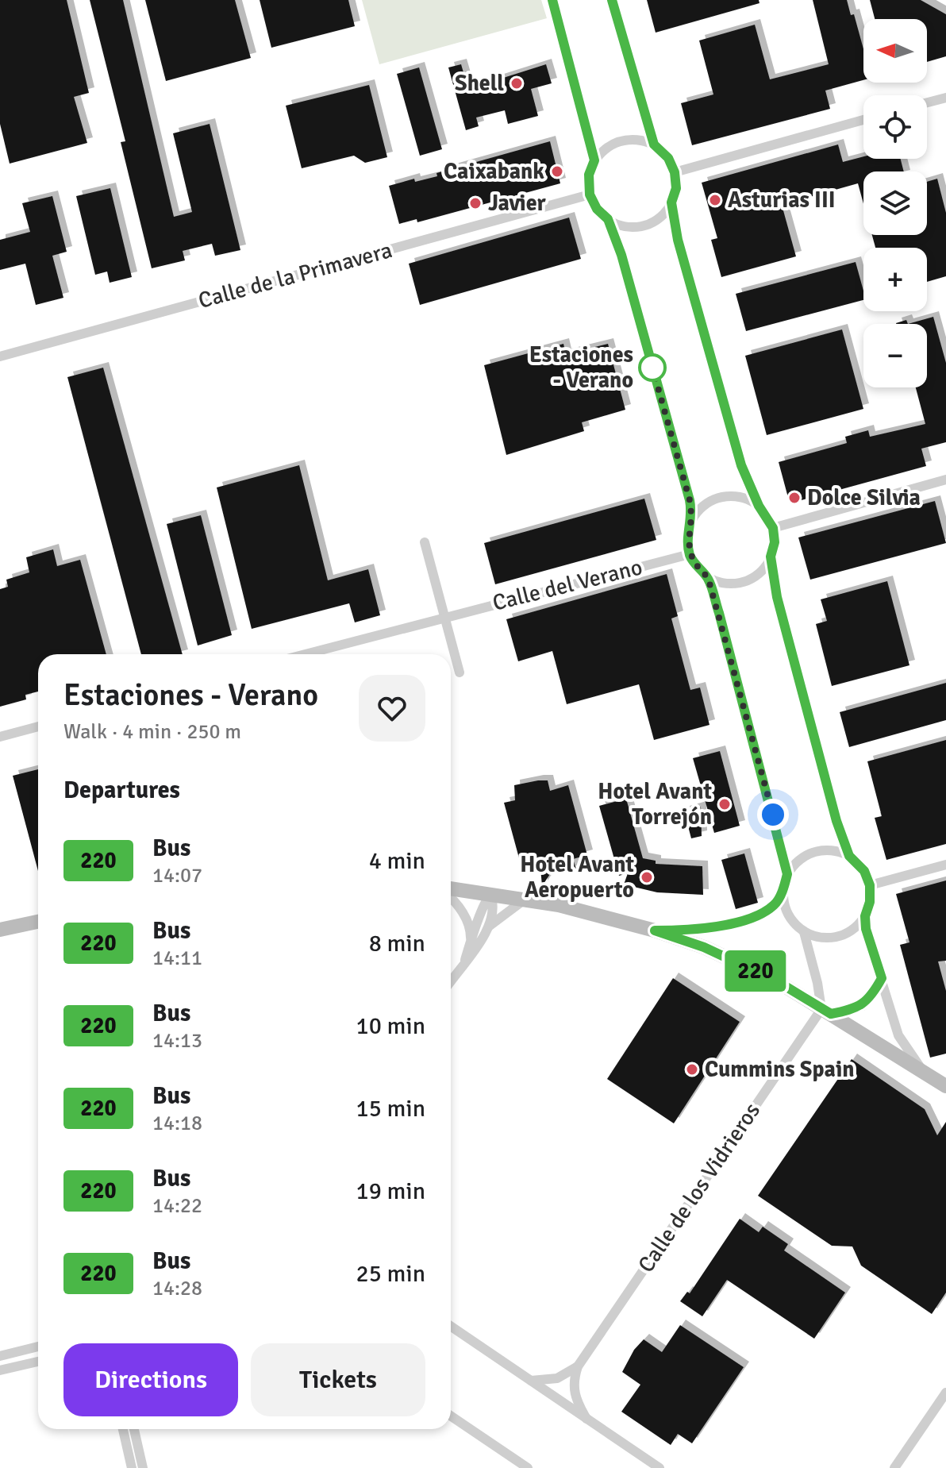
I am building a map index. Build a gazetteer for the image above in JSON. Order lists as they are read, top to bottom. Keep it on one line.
{"streets":{"street":["Calle de la Primavera","Calle del Verano","Calle de los Vidrieros"]},"places":["Shell","Caixabank","Asturias III","Javier","Estaciones - Verano","Dolce Silvia","Hotel Avant Torrejón","Hotel Avant Aeropuerto","Cummins Spain"],"lines":["bus line 220"],"north":"left","page":{"on_map":"220","map_buttons":["+","−"],"heading":[["Estaciones - Verano","Walk · 4 min · 250 m"],"Departures"],"list":[{"mark":"220","name":"Bus","note":"14:07","value":"4 min"},{"mark":"220","name":"Bus","note":"14:11","value":"8 min"},{"mark":"220","name":"Bus","note":"14:13","value":"10 min"},{"mark":"220","name":"Bus","note":"14:18","value":"15 min"},{"mark":"220","name":"Bus","note":"14:22","value":"19 min"},{"mark":"220","name":"Bus","note":"14:28","value":"25 min"}],"buttons":["Directions","Tickets"]}}
